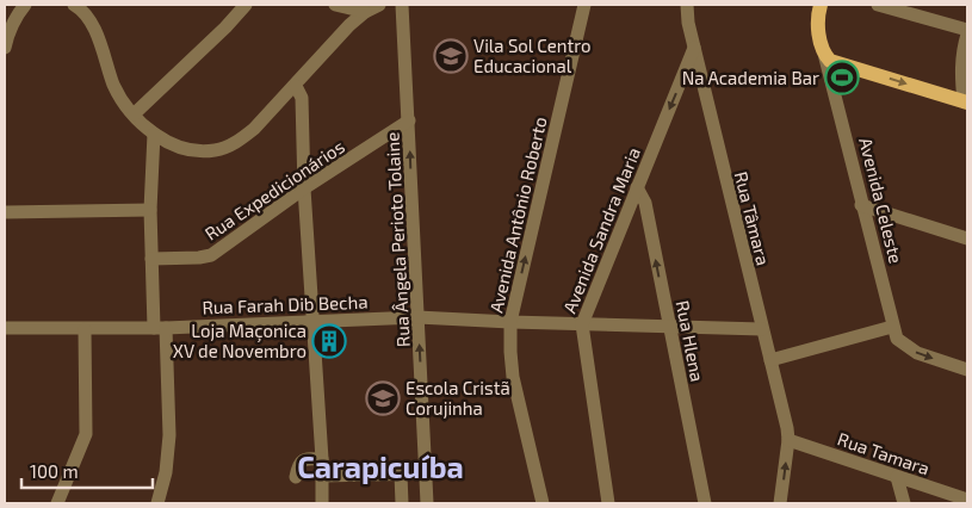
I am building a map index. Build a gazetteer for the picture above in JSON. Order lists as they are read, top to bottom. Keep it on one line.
{"streets":{"main road":["Avenida Celeste"],"street":["Rua Expedicionários","Avenida Antônio Roberto","Rua Tâmara","Avenida Sandra Maria","Rua Ângela Perioto Tolaine","Rua Farah Dib Becha","Rua Hlena","Rua Tamara"]},"crossings":[["Rua Expedicionários","Rua Ângela Perioto Tolaine"],["Avenida Antônio Roberto","Rua Farah Dib Becha"],["Rua Tâmara","Avenida Sandra Maria"],["Rua Tâmara","Rua Farah Dib Becha"],["Rua Tâmara","Rua Tamara"],["Avenida Sandra Maria","Rua Farah Dib Becha"],["Avenida Sandra Maria","Rua Hlena"],["Rua Ângela Perioto Tolaine","Rua Farah Dib Becha"],["Rua Farah Dib Becha","Rua Hlena"]],"one_way":["Avenida Antônio Roberto","Rua Hlena"],"districts":["Carapicuíba"],"places":{"school or university":["Vila Sol Centro Educacional","Escola Cristã Corujinha"],"sports":["Na Academia Bar"],"building":["Loja Maçonica XV de Novembro"]},"scale_bar":"100 m"}
